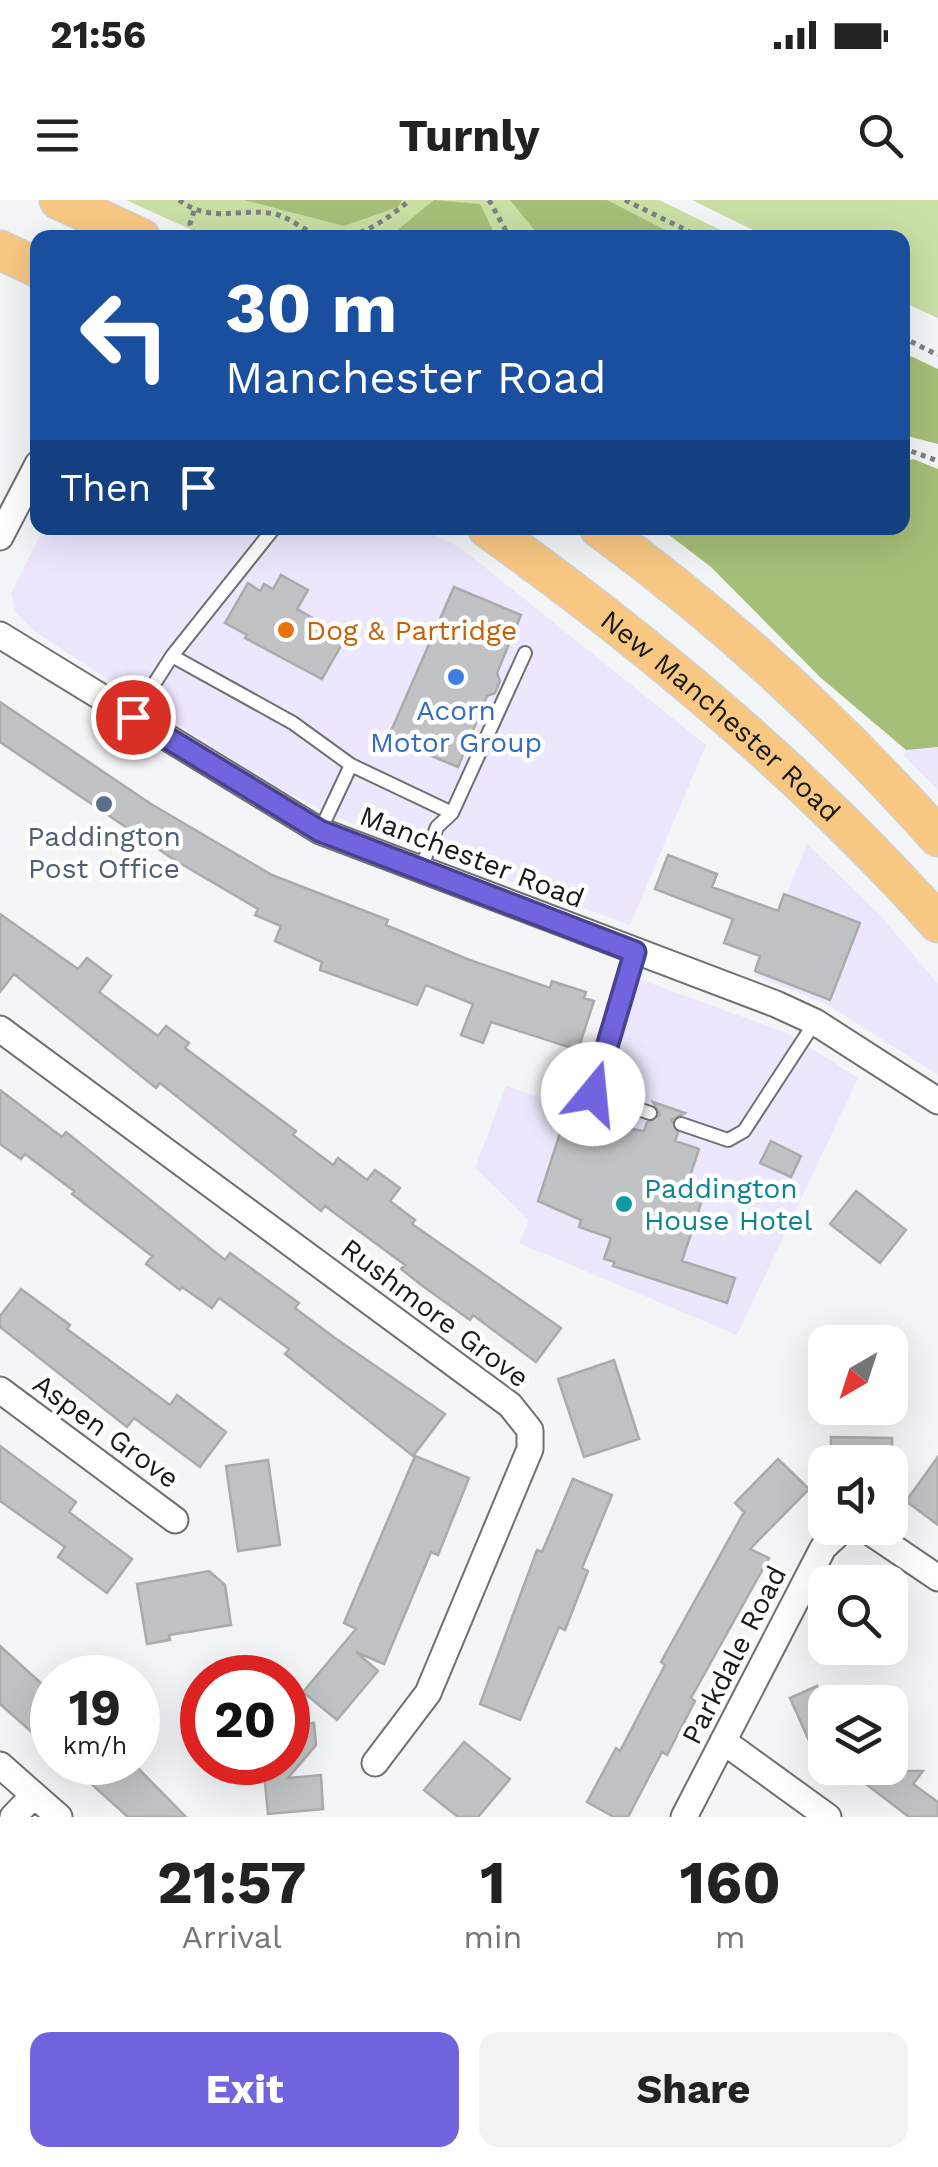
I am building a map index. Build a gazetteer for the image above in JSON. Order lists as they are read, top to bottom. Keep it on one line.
{"streets":{"main road":["New Manchester Road"],"street":["Manchester Road","Rushmore Grove","Aspen Grove","Parkdale Road"]},"places":["Dog & Partridge","Acorn Motor Group","Paddington Post Office","Paddington House Hotel"],"north":"bottom left","page":{"status":"21:56","header":"Turnly","turn":["30 m","Manchester Road"],"then":"Then","speed":"19 km/h","limit":"20","eta":["21:57","Arrival","1","min","160","m"],"buttons":["Exit","Share"]}}
